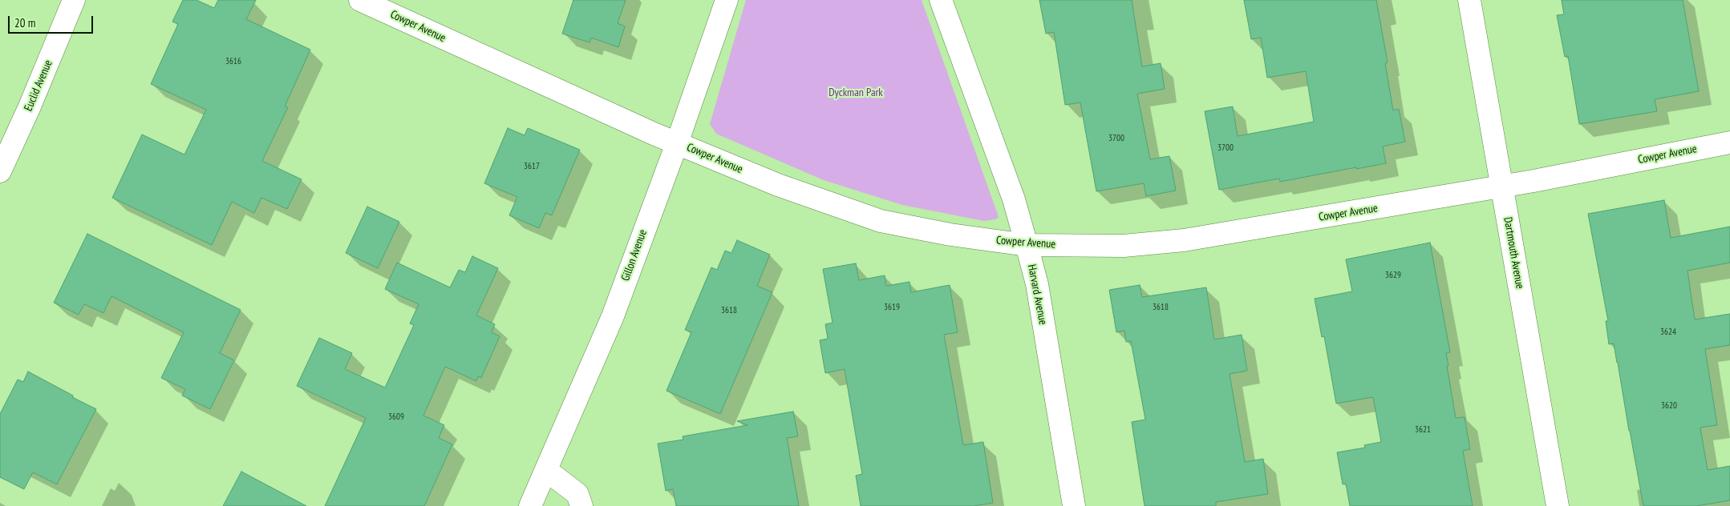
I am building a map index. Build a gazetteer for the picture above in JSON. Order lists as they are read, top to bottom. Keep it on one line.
{"streets":{"street":["Cowper Avenue","Euclid Avenue","Dartmouth Avenue","Gillon Avenue","Harvard Avenue"]},"crossings":[["Cowper Avenue","Dartmouth Avenue"],["Cowper Avenue","Gillon Avenue"],["Cowper Avenue","Harvard Avenue"]],"parks":["Dyckman Park"],"house_numbers":["3616","3700","3700","3617","3629","3619","3618","3618","3624","3620","3609","3621"],"scale_bar":"20 m"}
